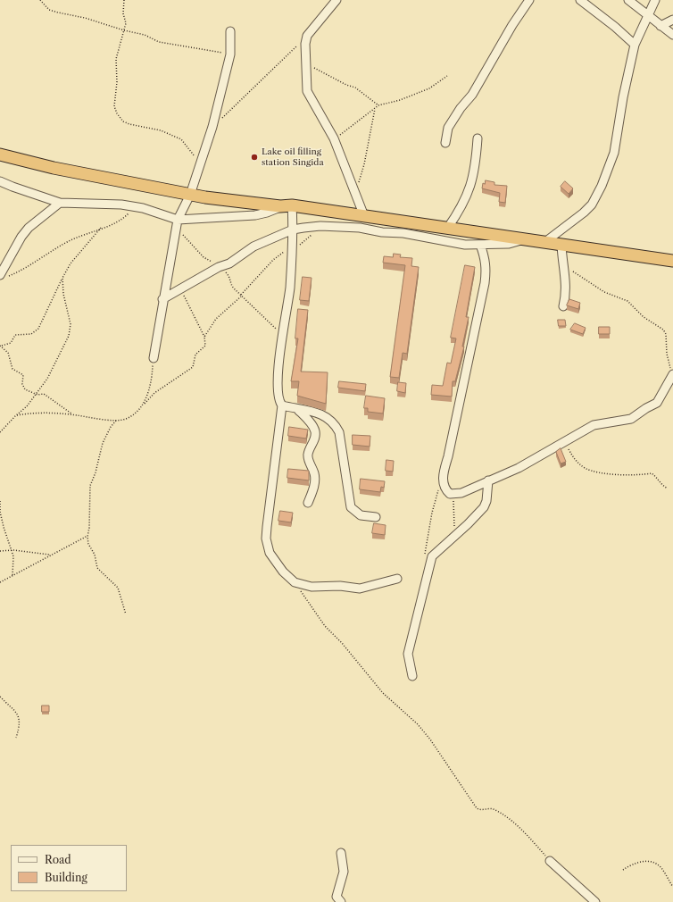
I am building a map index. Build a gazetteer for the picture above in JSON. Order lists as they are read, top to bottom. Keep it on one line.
{"places":["Lake oil filling station Singida"],"legend":["Road","Building"]}
